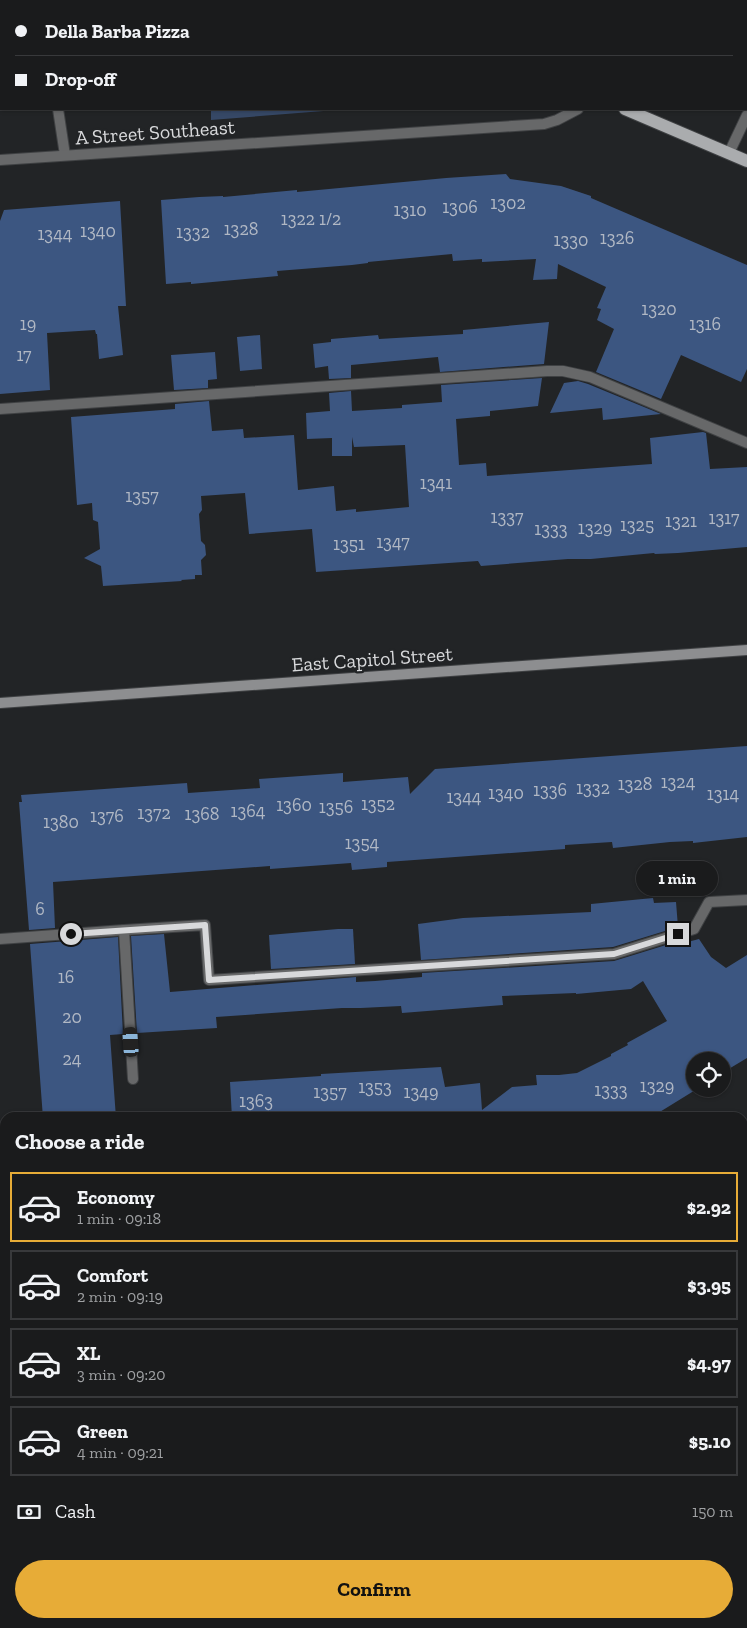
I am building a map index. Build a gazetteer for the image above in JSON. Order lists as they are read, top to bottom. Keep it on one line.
{"streets":{"main road":["East Capitol Street"],"street":["A Street Southeast"]},"house_numbers":["1302","1306","1310","1322 1/2","1328","1340","1332","1344","1326","1330","1320","19","1316","17","1341","1357","1337","1317","1321","1325","1329","1333","1347","1351","1324","1328","1332","1336","1340","1314","1344","1352","1360","1356","1364","1372","1368","1376","1380","1354","6","16","20","24","1329","1353","1333","1357","1349","1363"],"page":{"banner":["Della Barba Pizza","Drop-off"],"bubble":"1 min","heading":"Choose a ride","list":[{"name":"Economy","note":"1 min · 09:18","value":"$2.92"},{"name":"Comfort","note":"2 min · 09:19","value":"$3.95"},{"name":"XL","note":"3 min · 09:20","value":"$4.97"},{"name":"Green","note":"4 min · 09:21","value":"$5.10"}],"pay":["Cash","150 m"],"buttons":"Confirm"}}
